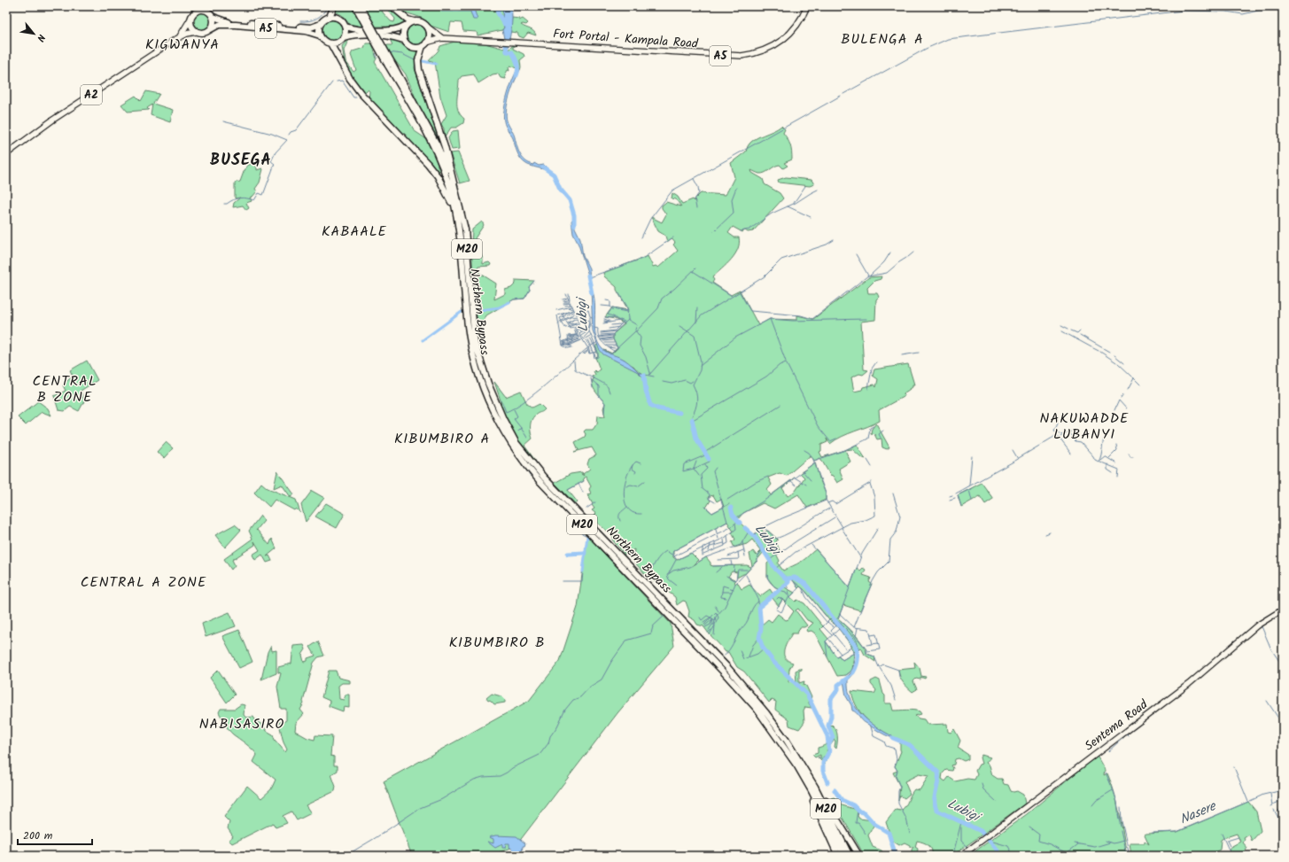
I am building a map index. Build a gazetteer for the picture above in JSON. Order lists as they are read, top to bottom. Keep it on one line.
{"streets":{"highway":["A5","A2","M20","Northern Bypass"],"main road":["Fort Portal - Kampala Road","Sentema Road"]},"crossings":[["A5","Fort Portal - Kampala Road"],["A5","A2"]],"districts":["BULENGA A","KIGWANYA","BUSEGA","KABAALE","CENTRAL B ZONE","NAKUWADDE LUBANYI","KIBUMBIRO A","CENTRAL A ZONE","KIBUMBIRO B","NABISASIRO"],"water":["Lubigi","Nasere"],"scale_bar":"200 m","north":"bottom right"}
